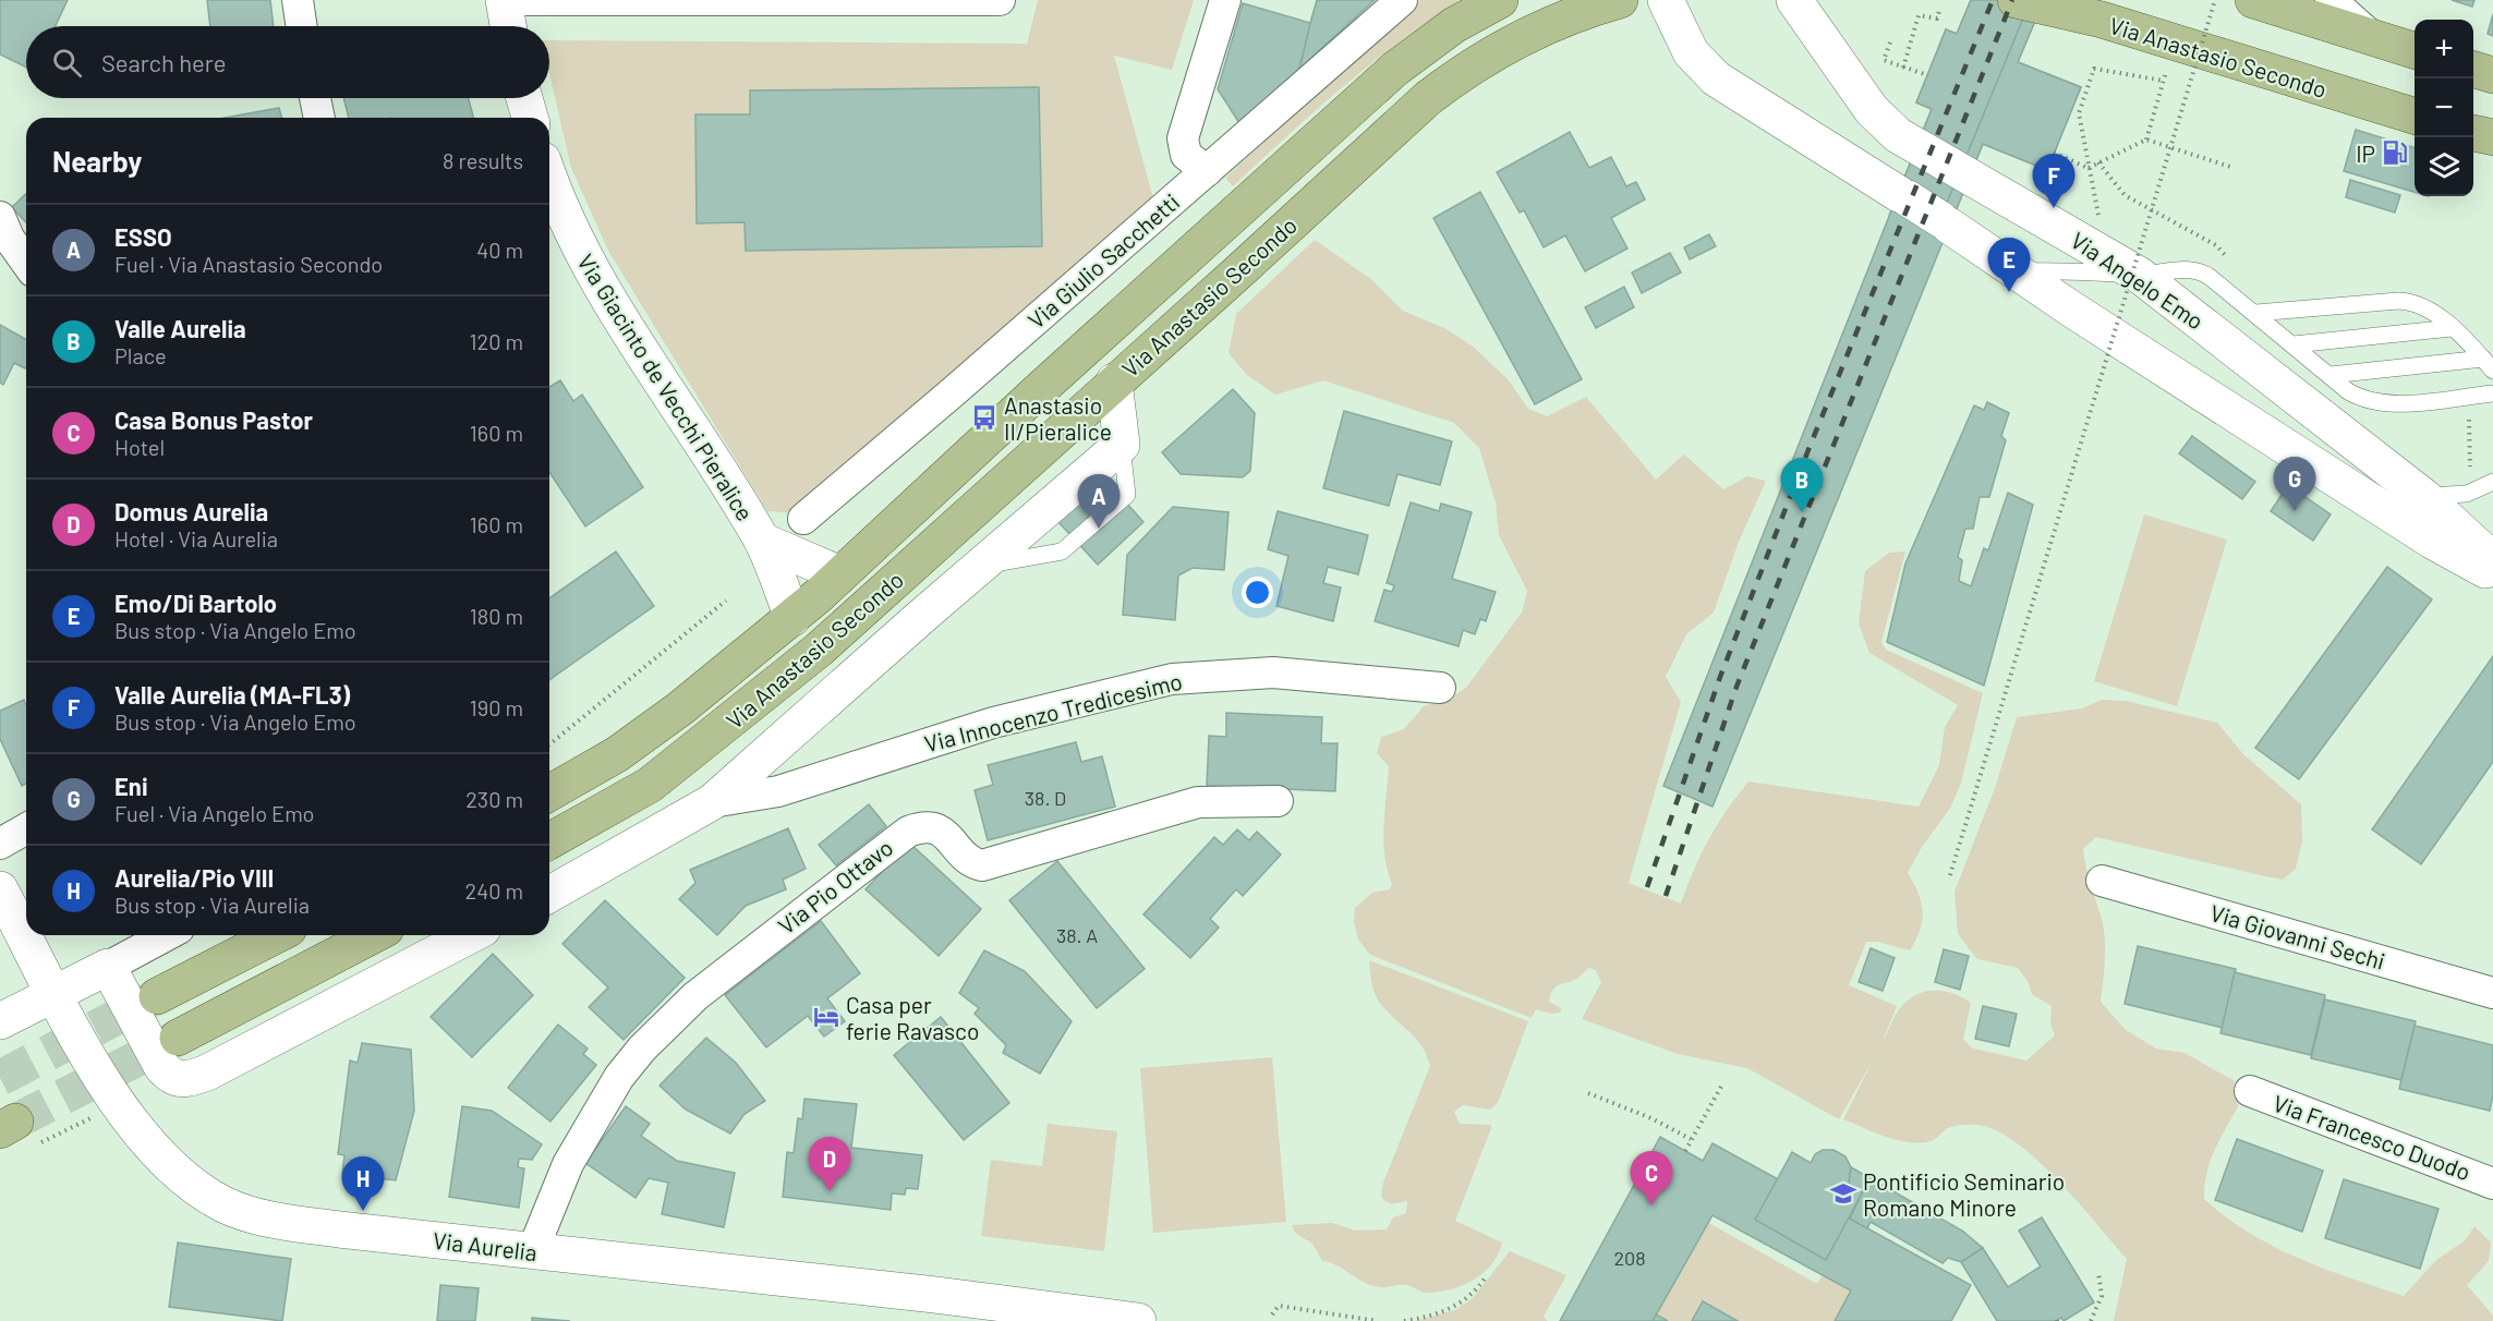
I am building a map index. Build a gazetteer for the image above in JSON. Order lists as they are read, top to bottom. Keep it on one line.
{"streets":{"main road":["Via Anastasio Secondo"],"street":["Via Giulio Sacchetti","Via Angelo Emo","Via Giacinto de Vecchi Pieralice","Via Innocenzo Tredicesimo","Via Pio Ottavo","Via Giovanni Sechi","Via Francesco Duodo","Via Aurelia"]},"crossings":[["Via Anastasio Secondo","Via Giacinto de Vecchi Pieralice"],["Via Anastasio Secondo","Via Innocenzo Tredicesimo"],["Via Pio Ottavo","Via Aurelia"]],"places":{"fuel station":["IP"],"bus stop":["Anastasio II/Pieralice"],"hotel":["Casa per ferie Ravasco"],"school or university":["Pontificio Seminario Romano Minore"]},"house_numbers":["38. D","38. A","208"],"page":{"map_buttons":["+","−"],"search":"Search here","heading":["Nearby","8 results"],"pins":["F","E","G","B","A","D","C","H"],"list":[{"mark":"A","name":"ESSO","note":"Fuel · Via Anastasio Secondo","value":"40 m"},{"mark":"B","name":"Valle Aurelia","note":"Place","value":"120 m"},{"mark":"C","name":"Casa Bonus Pastor","note":"Hotel","value":"160 m"},{"mark":"D","name":"Domus Aurelia","note":"Hotel · Via Aurelia","value":"160 m"},{"mark":"E","name":"Emo/Di Bartolo","note":"Bus stop · Via Angelo Emo","value":"180 m"},{"mark":"F","name":"Valle Aurelia (MA-FL3)","note":"Bus stop · Via Angelo Emo","value":"190 m"},{"mark":"G","name":"Eni","note":"Fuel · Via Angelo Emo","value":"230 m"},{"mark":"H","name":"Aurelia/Pio VIII","note":"Bus stop · Via Aurelia","value":"240 m"}]}}
